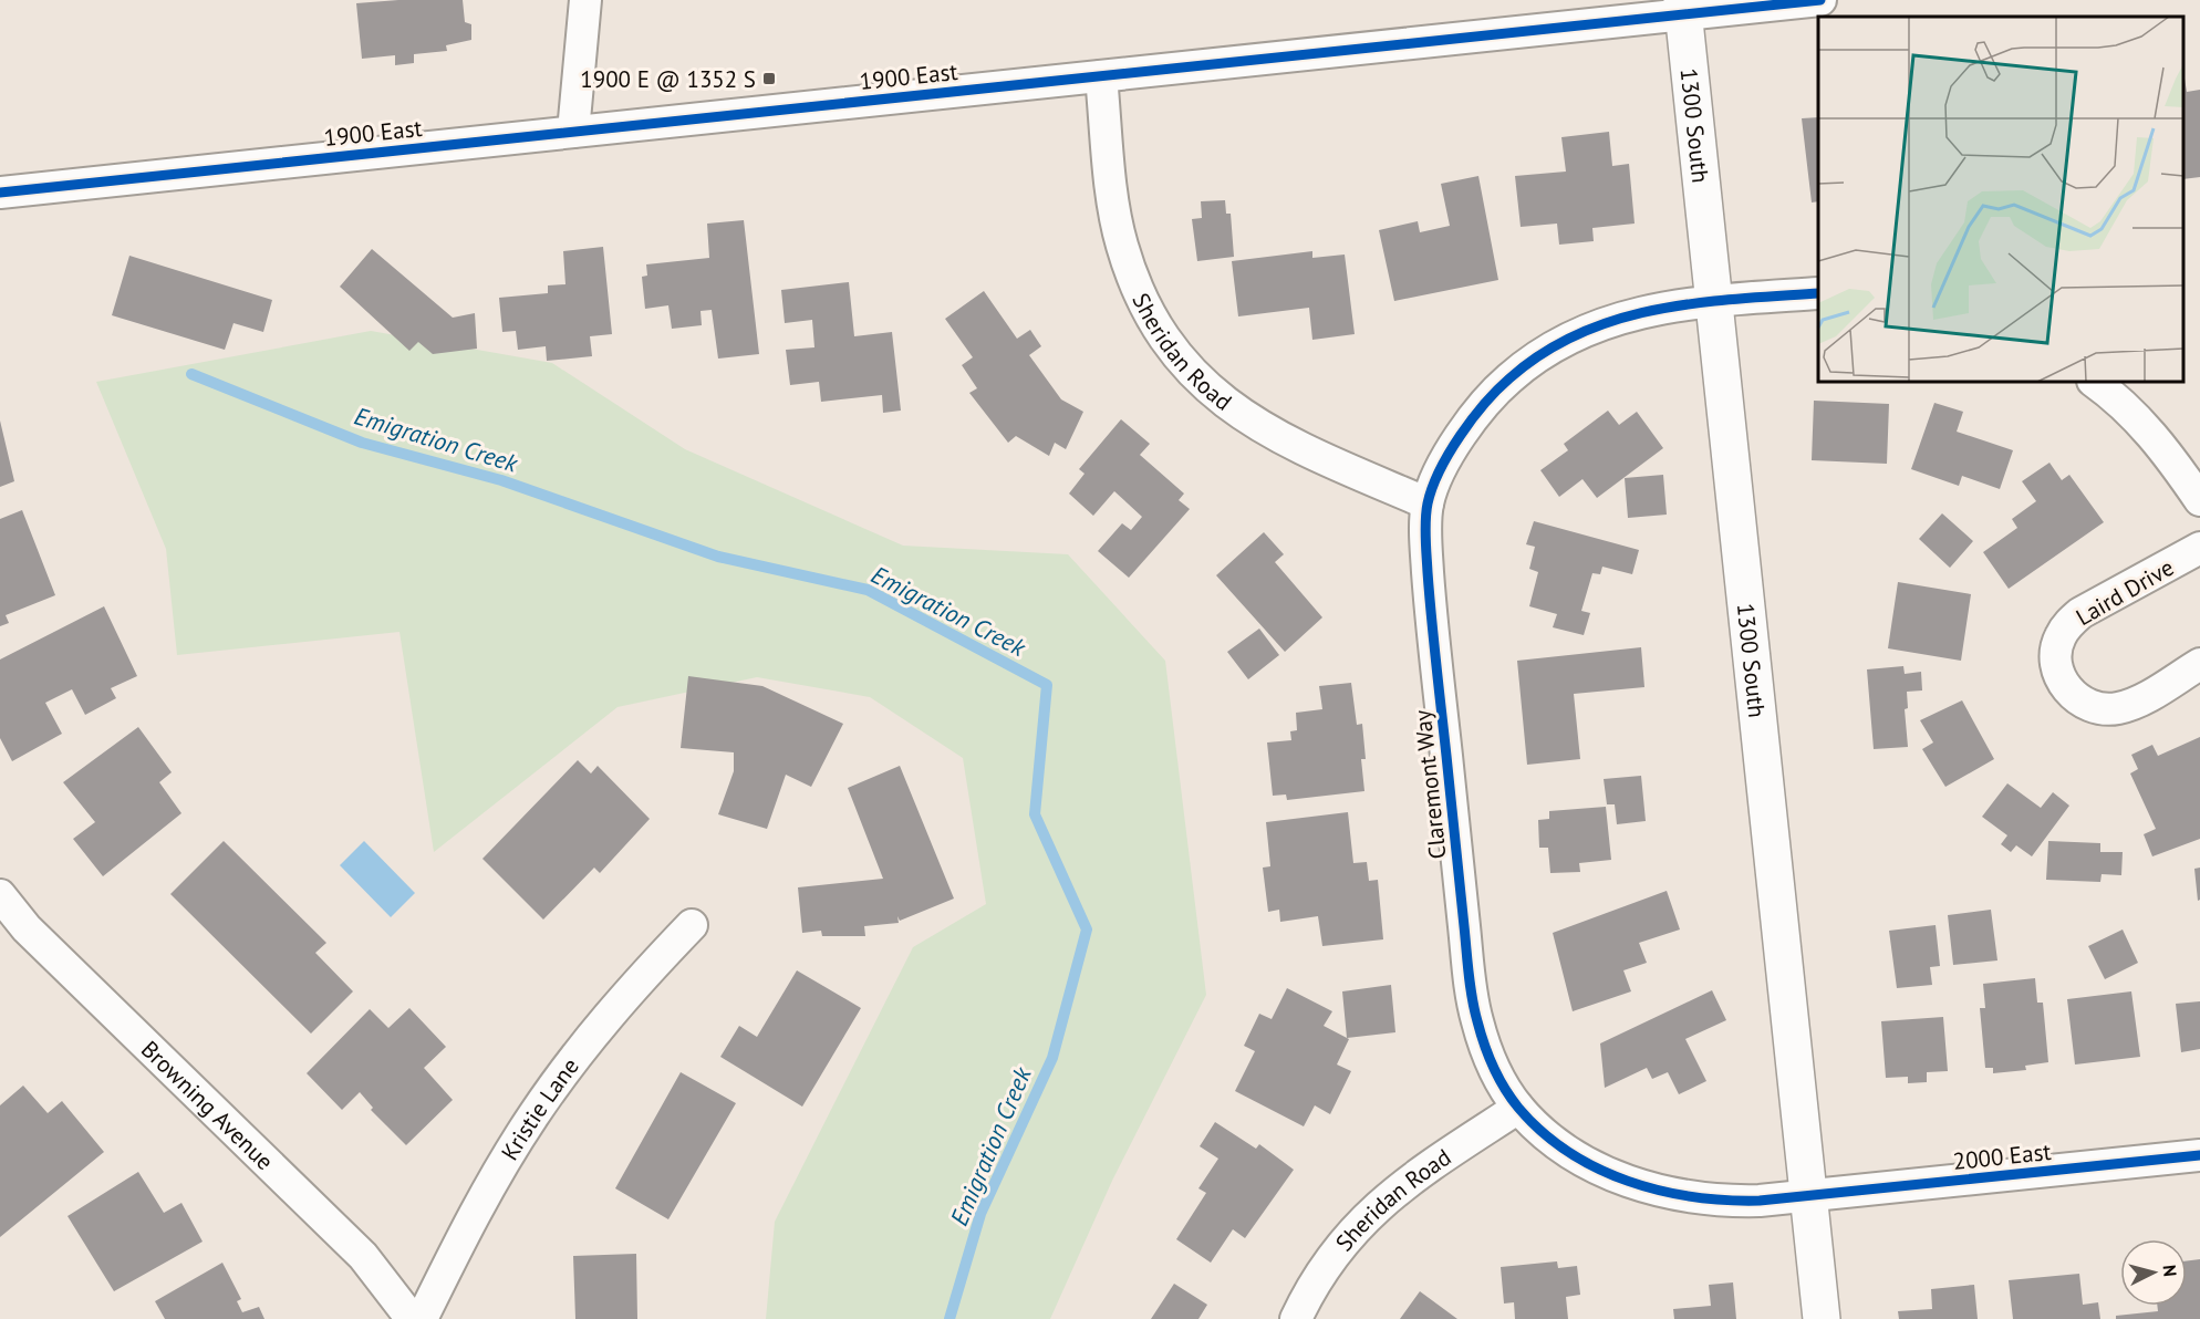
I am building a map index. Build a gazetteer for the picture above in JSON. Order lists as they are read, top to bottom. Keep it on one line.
{"streets":{"street":["1900 East","1300 South","Sheridan Road","Laird Drive","Claremont Way","Browning Avenue","Kristie Lane","2000 East"]},"crossings":[["1900 East","1300 South"],["1900 East","Sheridan Road"],["1300 South","Claremont Way"],["1300 South","2000 East"],["Sheridan Road","Claremont Way"],["Claremont Way","2000 East"]],"water":["Emigration Creek"],"places":{"transit":["1900 E @ 1352 S"]},"north":"right"}
